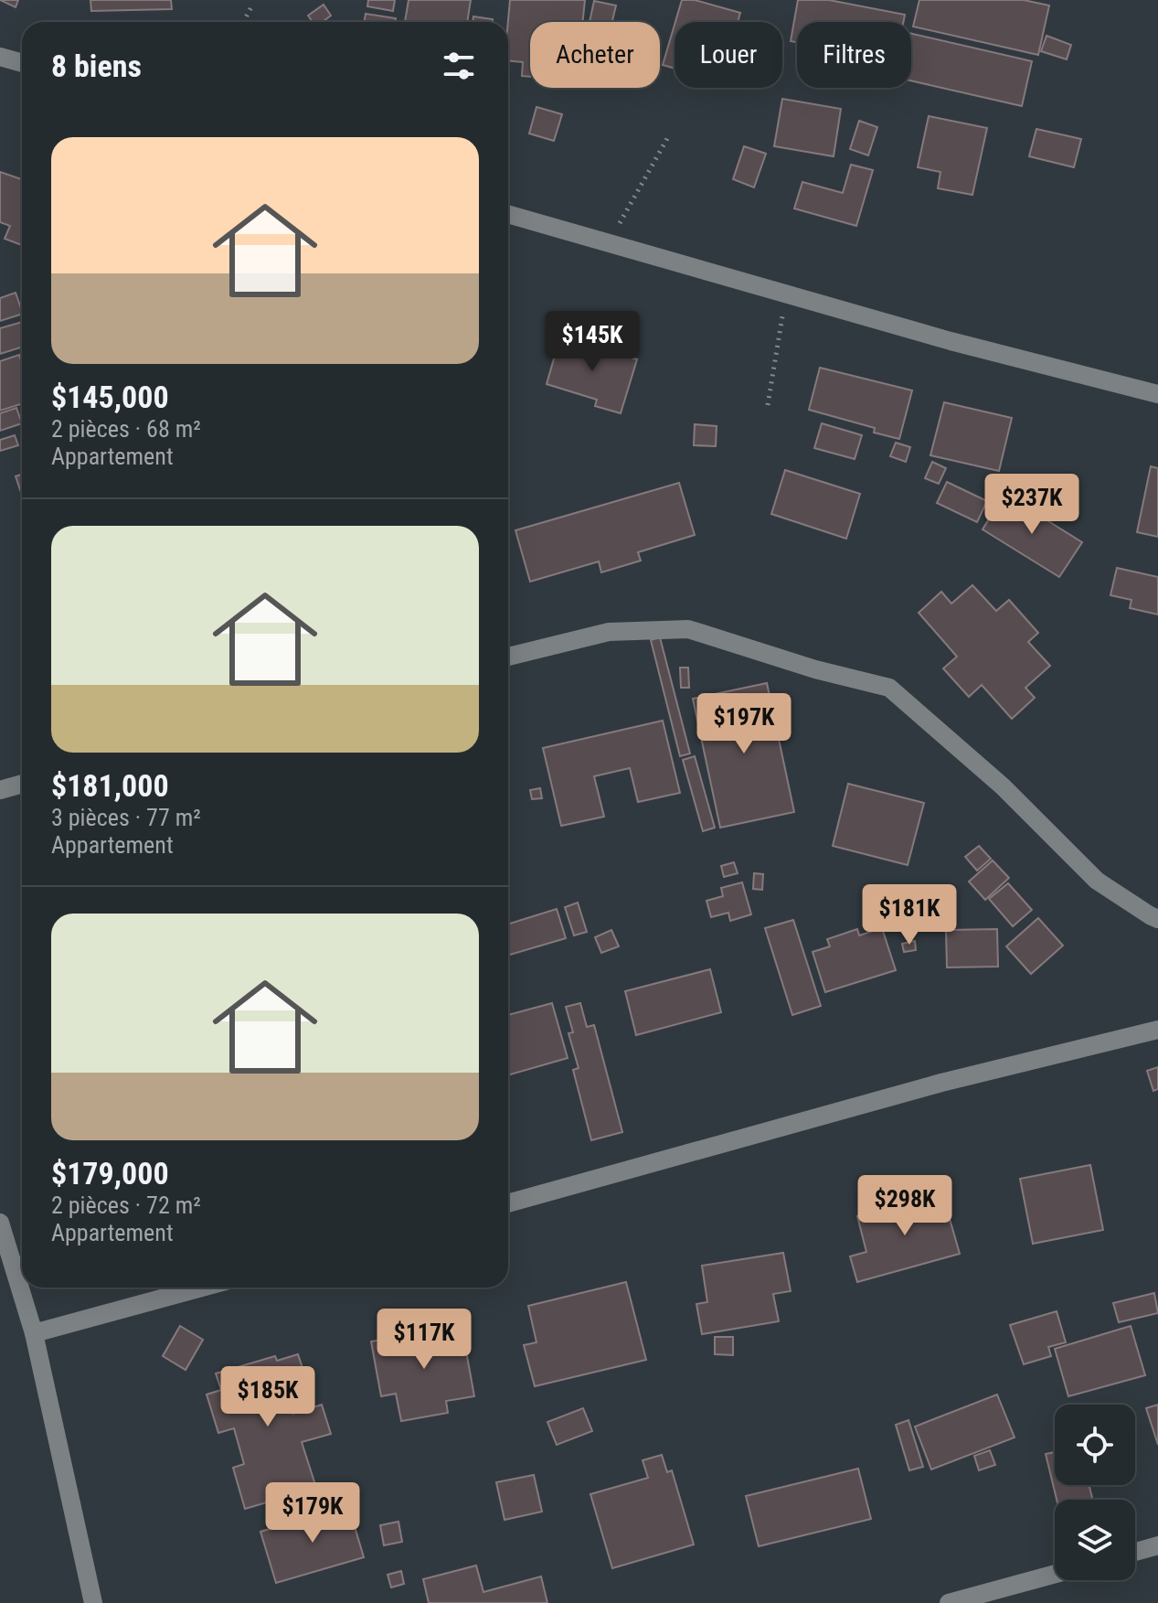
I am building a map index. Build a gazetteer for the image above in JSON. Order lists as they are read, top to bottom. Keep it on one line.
{"page":{"chip":["Acheter","Louer","Filtres"],"heading":"8 biens","list":[{"name":"$145,000","note":"2 pièces · 68 m² · Appartement"},{"name":"$181,000","note":"3 pièces · 77 m² · Appartement"},{"name":"$179,000","note":"2 pièces · 72 m² · Appartement"}],"price":["$145K","$237K","$197K","$181K","$298K","$117K","$185K","$179K"]}}
